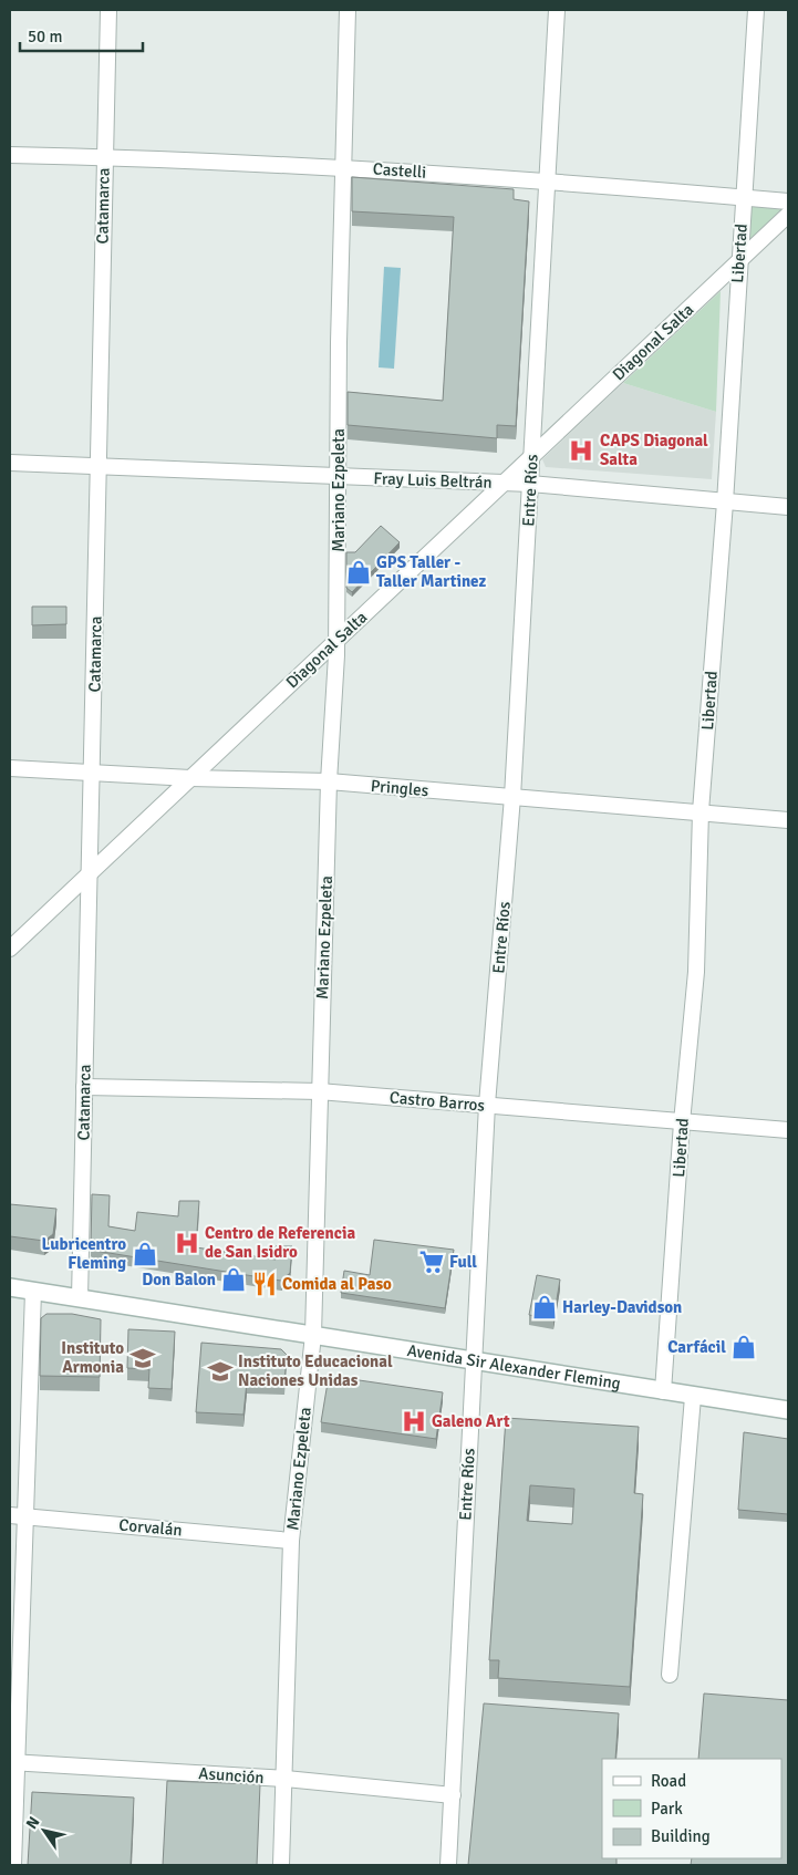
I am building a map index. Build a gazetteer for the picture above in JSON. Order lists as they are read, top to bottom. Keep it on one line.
{"streets":{"main road":["Avenida Sir Alexander Fleming"],"street":["Castelli","Catamarca","Libertad","Diagonal Salta","Fray Luis Beltrán","Mariano Ezpeleta","Entre Ríos","Pringles","Castro Barros","Corvalán","Asunción"]},"crossings":[["Castelli","Catamarca"],["Castelli","Libertad"],["Castelli","Mariano Ezpeleta"],["Castelli","Entre Ríos"],["Catamarca","Diagonal Salta"],["Catamarca","Fray Luis Beltrán"],["Catamarca","Pringles"],["Catamarca","Castro Barros"],["Catamarca","Avenida Sir Alexander Fleming"],["Libertad","Diagonal Salta"],["Libertad","Fray Luis Beltrán"],["Libertad","Pringles"],["Libertad","Castro Barros"],["Libertad","Avenida Sir Alexander Fleming"],["Diagonal Salta","Fray Luis Beltrán"],["Diagonal Salta","Mariano Ezpeleta"],["Diagonal Salta","Entre Ríos"],["Diagonal Salta","Pringles"],["Fray Luis Beltrán","Mariano Ezpeleta"],["Fray Luis Beltrán","Entre Ríos"],["Mariano Ezpeleta","Pringles"],["Mariano Ezpeleta","Castro Barros"],["Mariano Ezpeleta","Avenida Sir Alexander Fleming"],["Mariano Ezpeleta","Corvalán"],["Mariano Ezpeleta","Asunción"],["Entre Ríos","Pringles"],["Entre Ríos","Castro Barros"],["Entre Ríos","Avenida Sir Alexander Fleming"],["Entre Ríos","Asunción"]],"places":{"hospital":["CAPS Diagonal Salta","Centro de Referencia de San Isidro","Galeno Art"],"shop":["GPS Taller - Taller Martinez","Lubricentro Fleming","Don Balon","Harley-Davidson","Carfácil"],"supermarket":["Full"],"restaurant":["Comida al Paso"],"school or university":["Instituto Armonia","Instituto Educacional Naciones Unidas"]},"legend":["Road","Park","Building"],"scale_bar":"50 m","north":"top left"}
